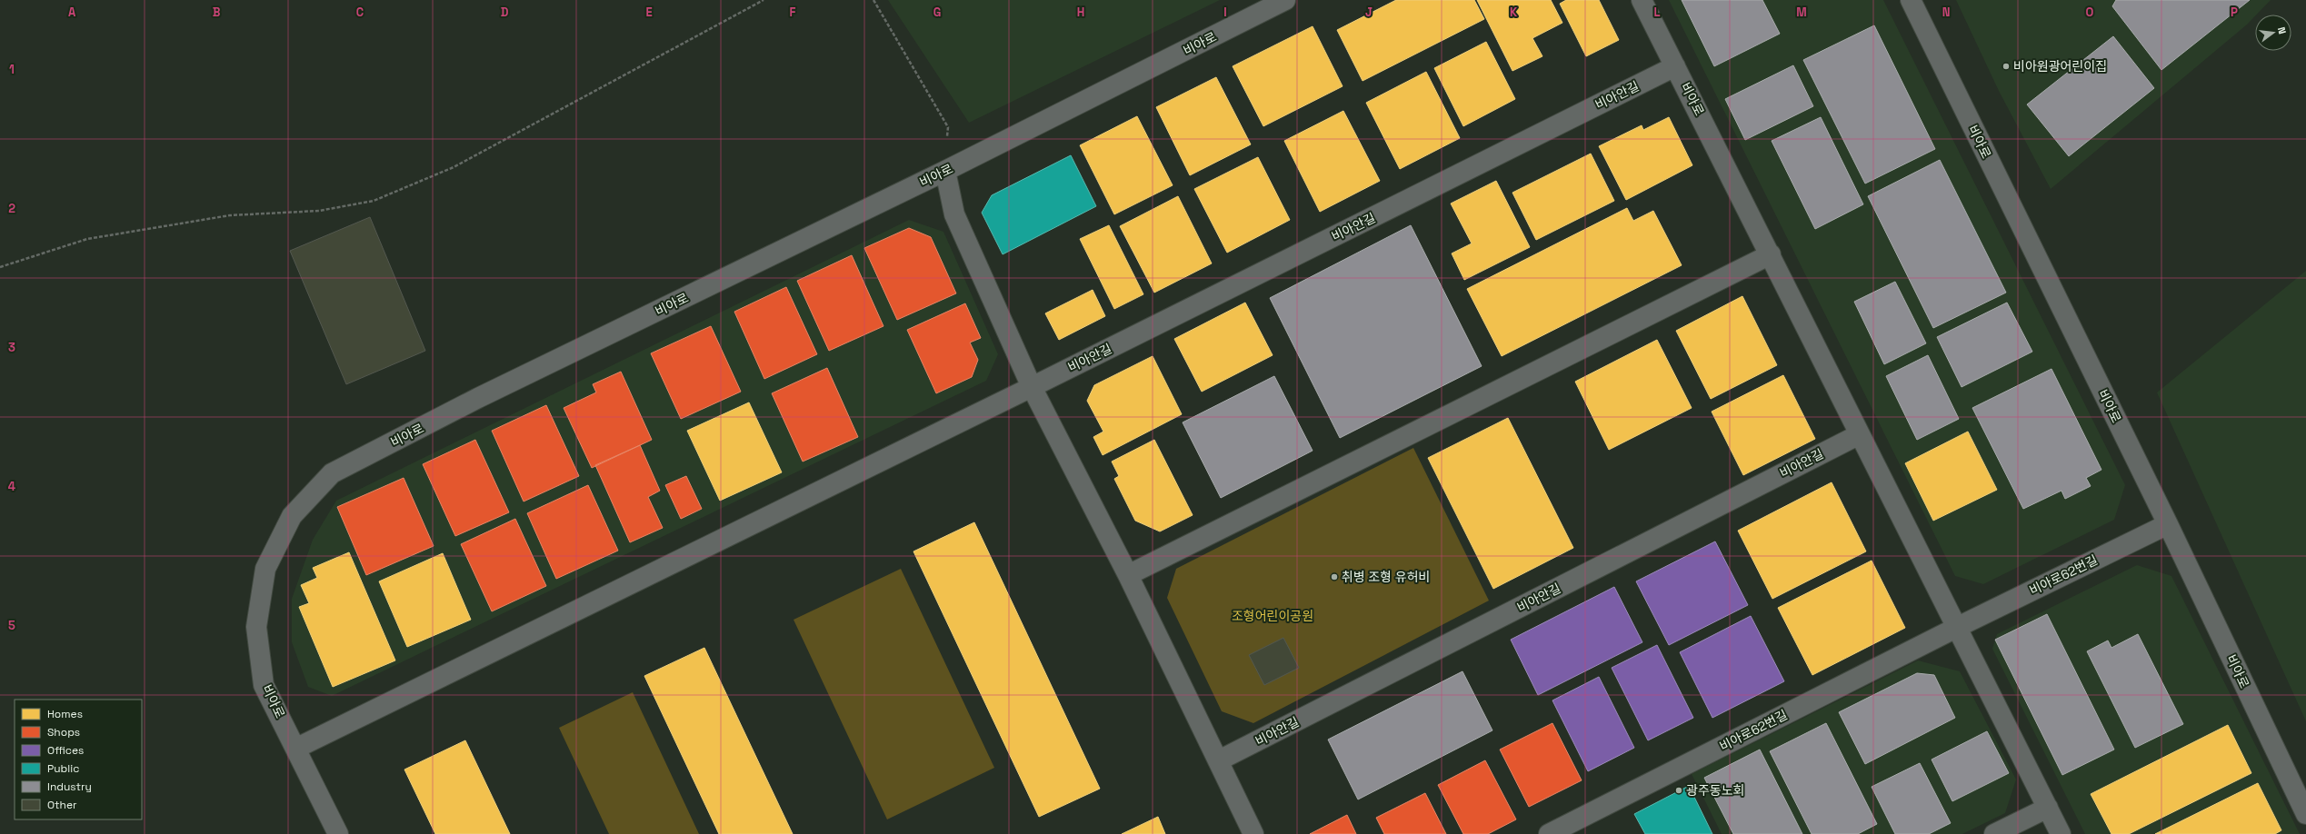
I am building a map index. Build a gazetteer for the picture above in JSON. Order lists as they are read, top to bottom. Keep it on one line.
{"streets":{"street":["비아로","비아안길","비아로62번길"]},"crossings":[["비아로","비아안길"],["비아로","비아로62번길"]],"parks":["조형어린이공원"],"places":["비아원광어린이집","취병 조형 유허비","광주동노회"],"legend":["Homes","Shops","Offices","Public","Industry","Other"],"north":"right","grid":{"columns":["A","B","C","D","E","F","G","H","I","J","K","L","M","N","O","P"],"rows":["1","2","3","4","5"]}}
